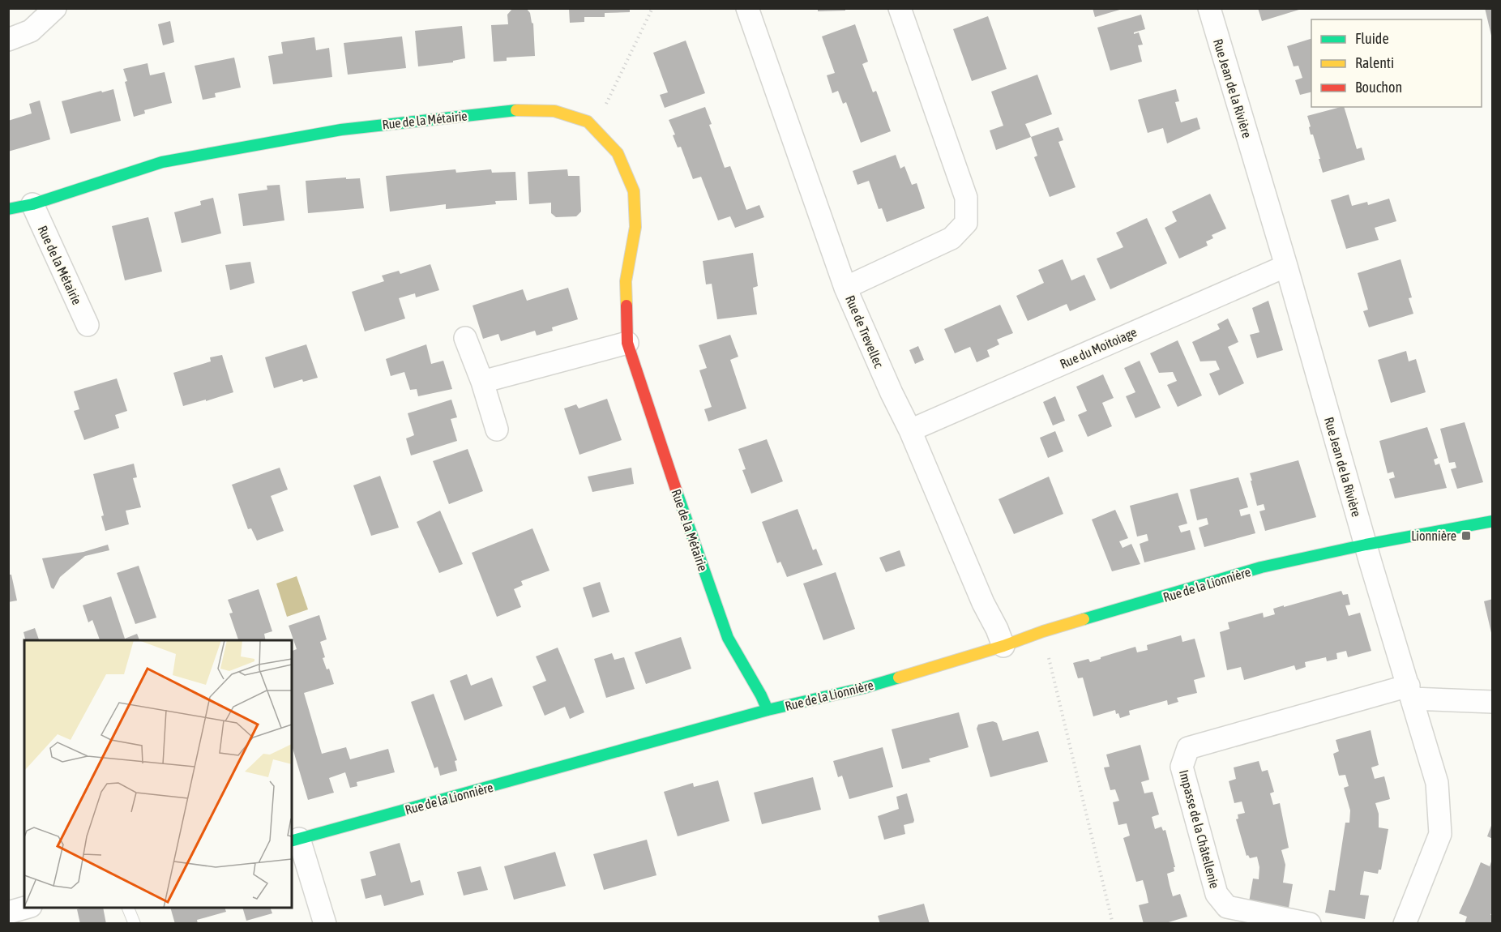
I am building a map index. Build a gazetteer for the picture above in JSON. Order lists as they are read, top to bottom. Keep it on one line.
{"streets":{"street":["Rue Jean de la Rivière","Rue de la Métairie","Rue de Trevellec","Rue du Moitoiage","Rue de la Lionnière","Impasse de la Châtellenie"]},"crossings":[["Rue Jean de la Rivière","Rue du Moitoiage"],["Rue Jean de la Rivière","Rue de la Lionnière"],["Rue Jean de la Rivière","Impasse de la Châtellenie"],["Rue de la Métairie","Rue de la Lionnière"],["Rue de Trevellec","Rue du Moitoiage"],["Rue de Trevellec","Rue de la Lionnière"]],"places":{"transit":["Lionnière"]},"legend":["Fluide","Ralenti","Bouchon"]}
